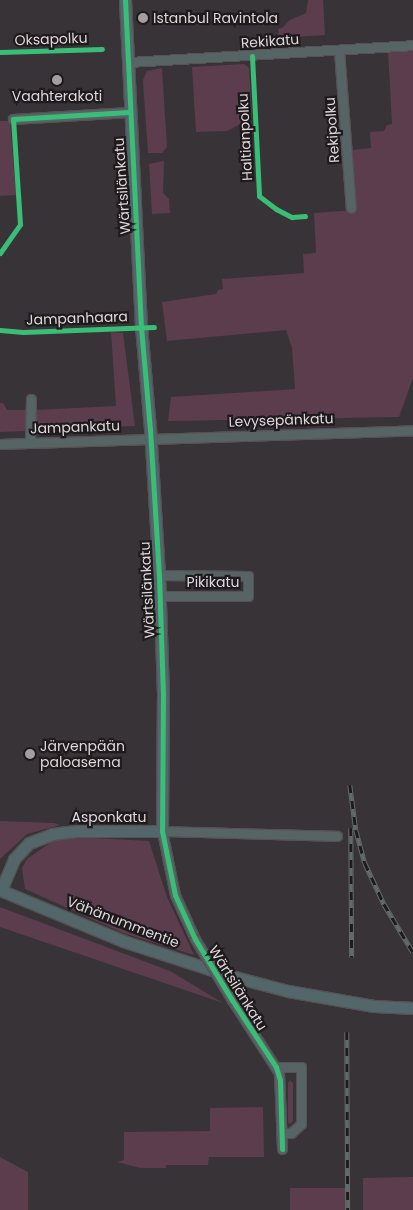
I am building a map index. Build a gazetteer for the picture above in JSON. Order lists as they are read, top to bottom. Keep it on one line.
{"streets":{"street":["Rekikatu","Rekipolku","Wärtsilänkatu","Levysepänkatu","Jampankatu","Pikikatu","Asponkatu","Vähänummentie"],"cycle path":["Oksapolku","Haltianpolku","Jampanhaara"]},"crossings":[["Rekikatu","Rekipolku"],["Rekikatu","Wärtsilänkatu"],["Wärtsilänkatu","Levysepänkatu"],["Wärtsilänkatu","Jampankatu"],["Wärtsilänkatu","Pikikatu"],["Wärtsilänkatu","Asponkatu"],["Levysepänkatu","Jampankatu"],["Asponkatu","Vähänummentie"]],"places":["Istanbul Ravintola","Vaahterakoti","Järvenpään paloasema"]}
